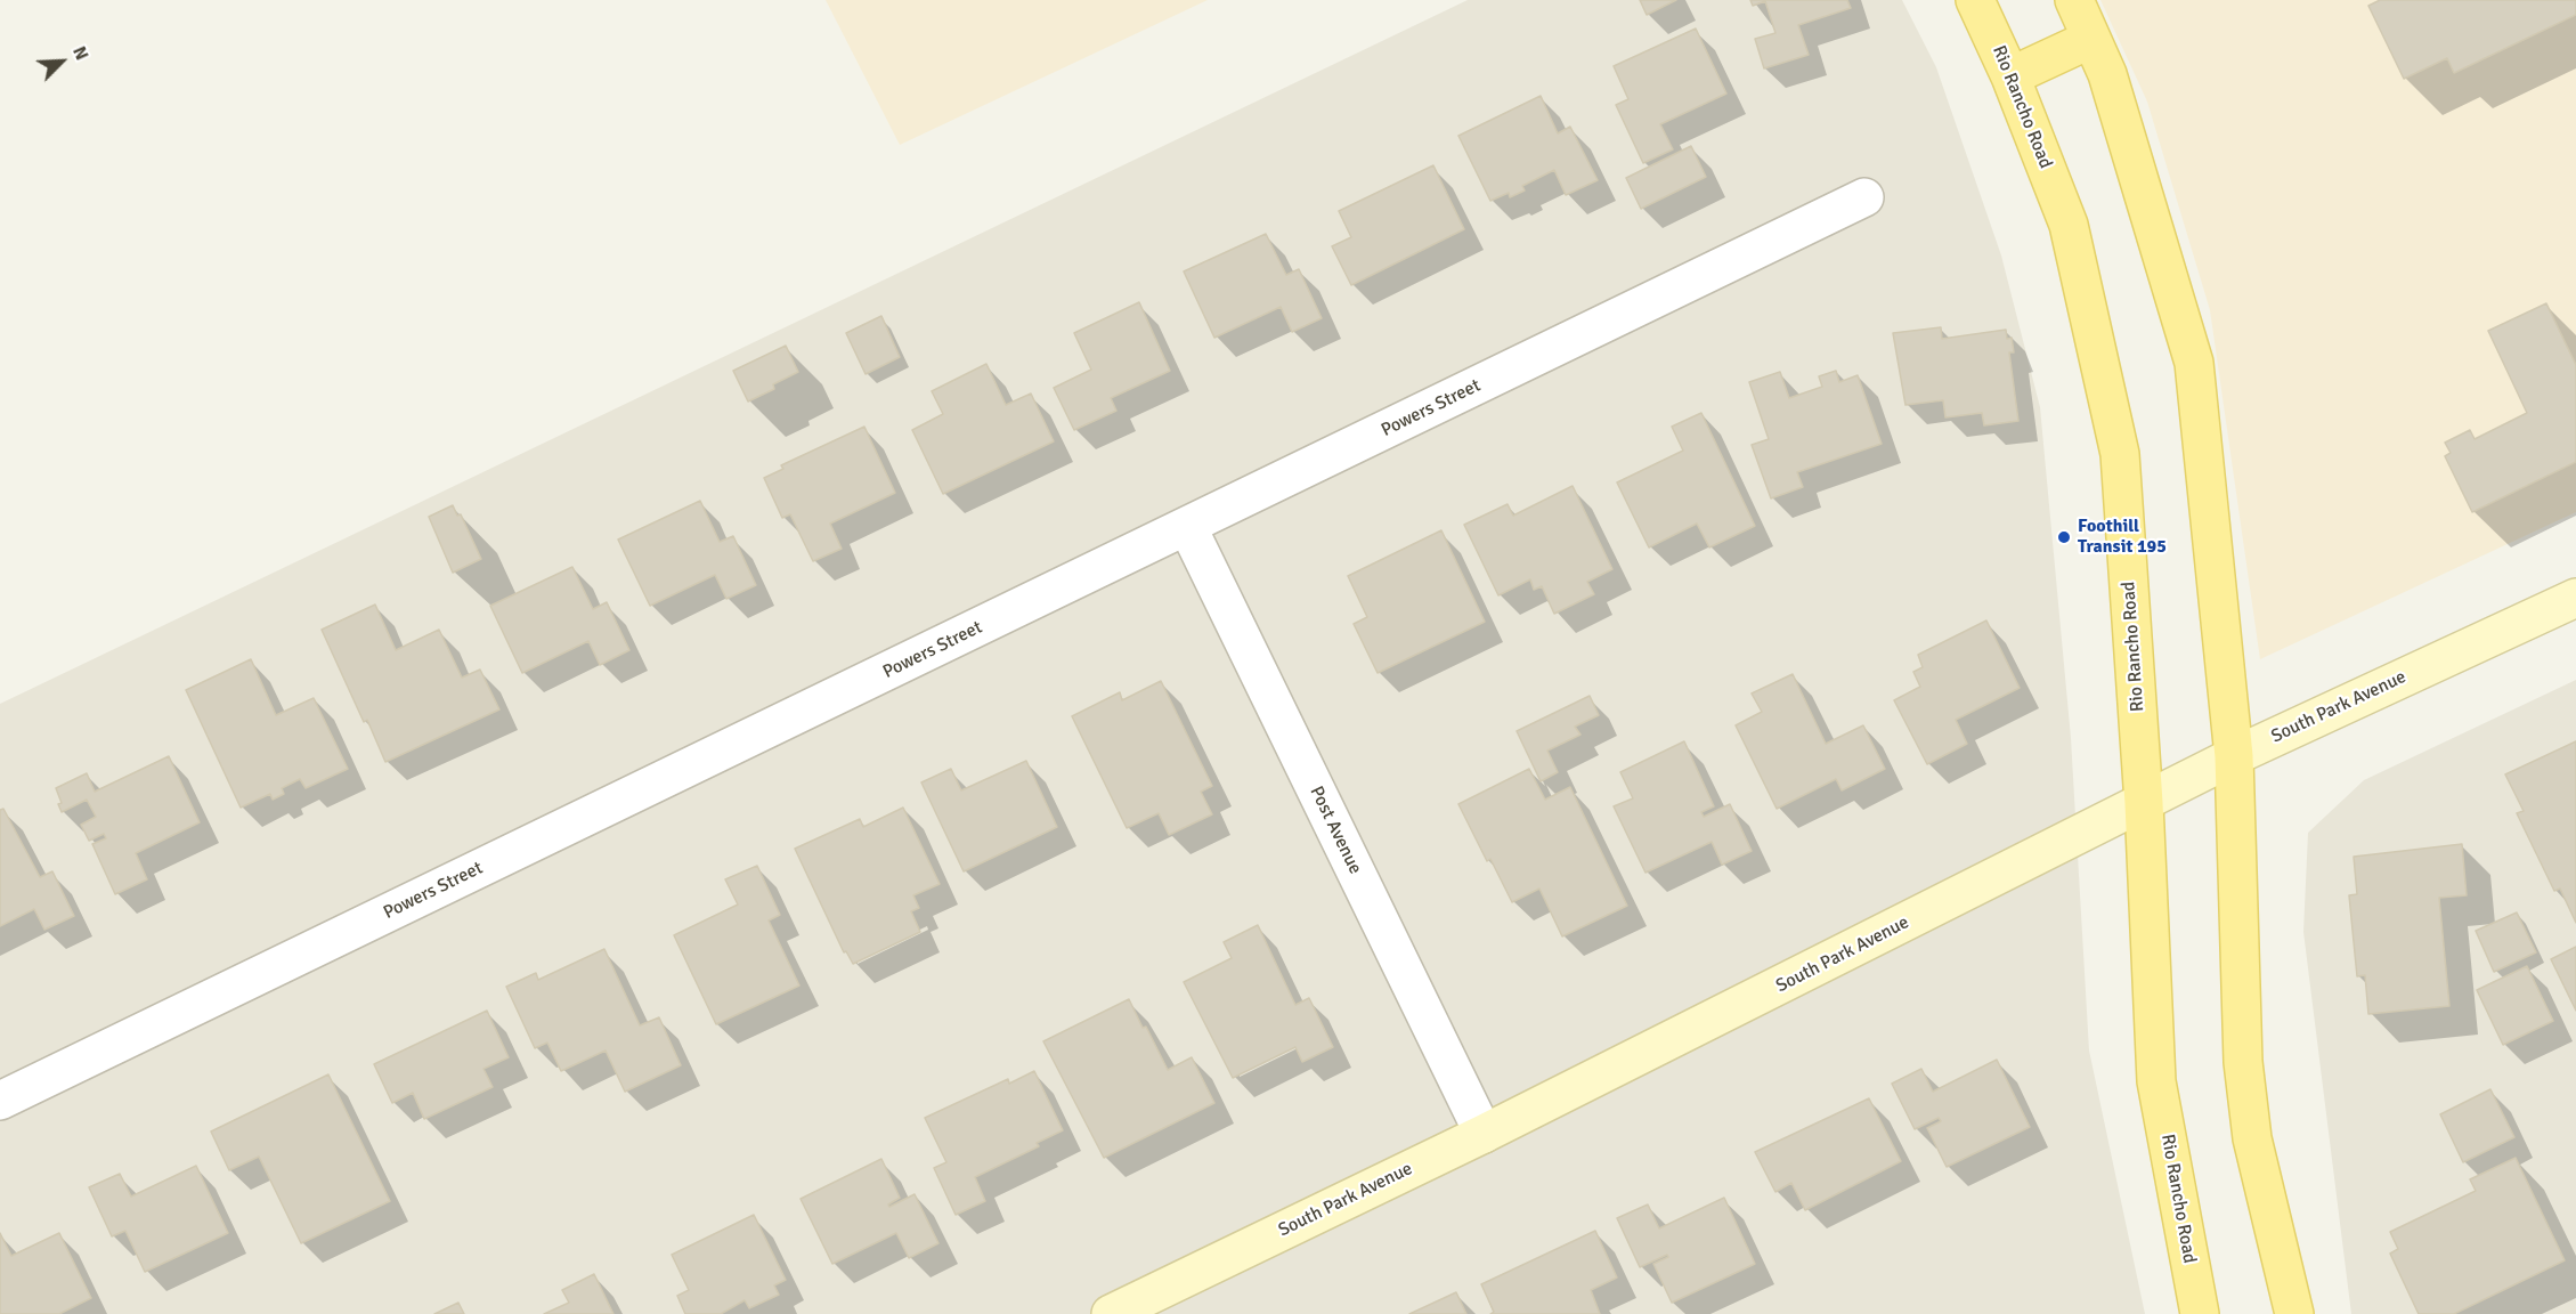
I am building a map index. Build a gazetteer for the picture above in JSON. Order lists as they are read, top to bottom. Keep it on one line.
{"streets":{"main road":["Rio Rancho Road"],"street":["Powers Street","South Park Avenue","Post Avenue"]},"crossings":[["Rio Rancho Road","South Park Avenue"],["Powers Street","Post Avenue"],["South Park Avenue","Post Avenue"]],"places":["Foothill Transit 195"],"north":"top right"}
